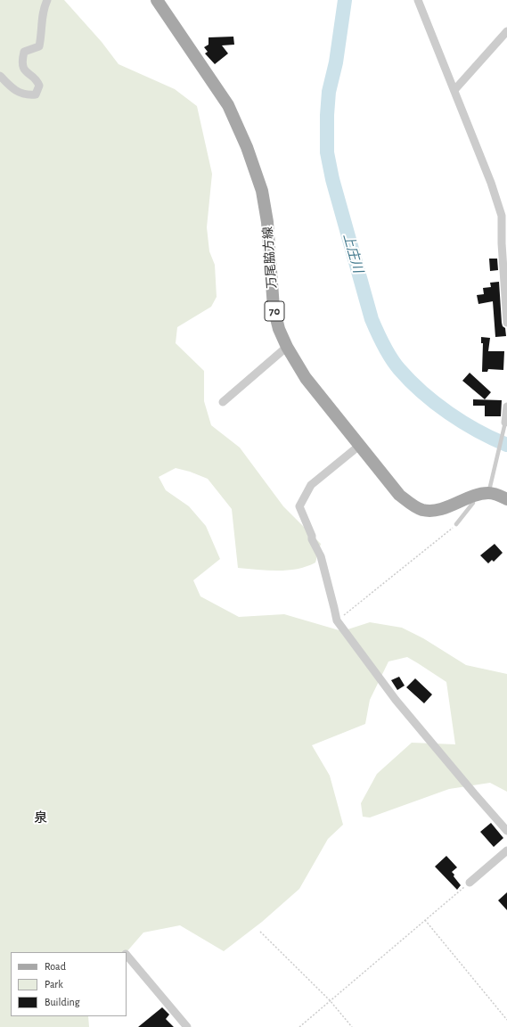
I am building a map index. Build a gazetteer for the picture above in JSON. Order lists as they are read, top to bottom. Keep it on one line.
{"streets":{"main road":["万尾脇方線","70"]},"districts":["泉"],"water":["上庄川"],"legend":["Road","Park","Building"]}
